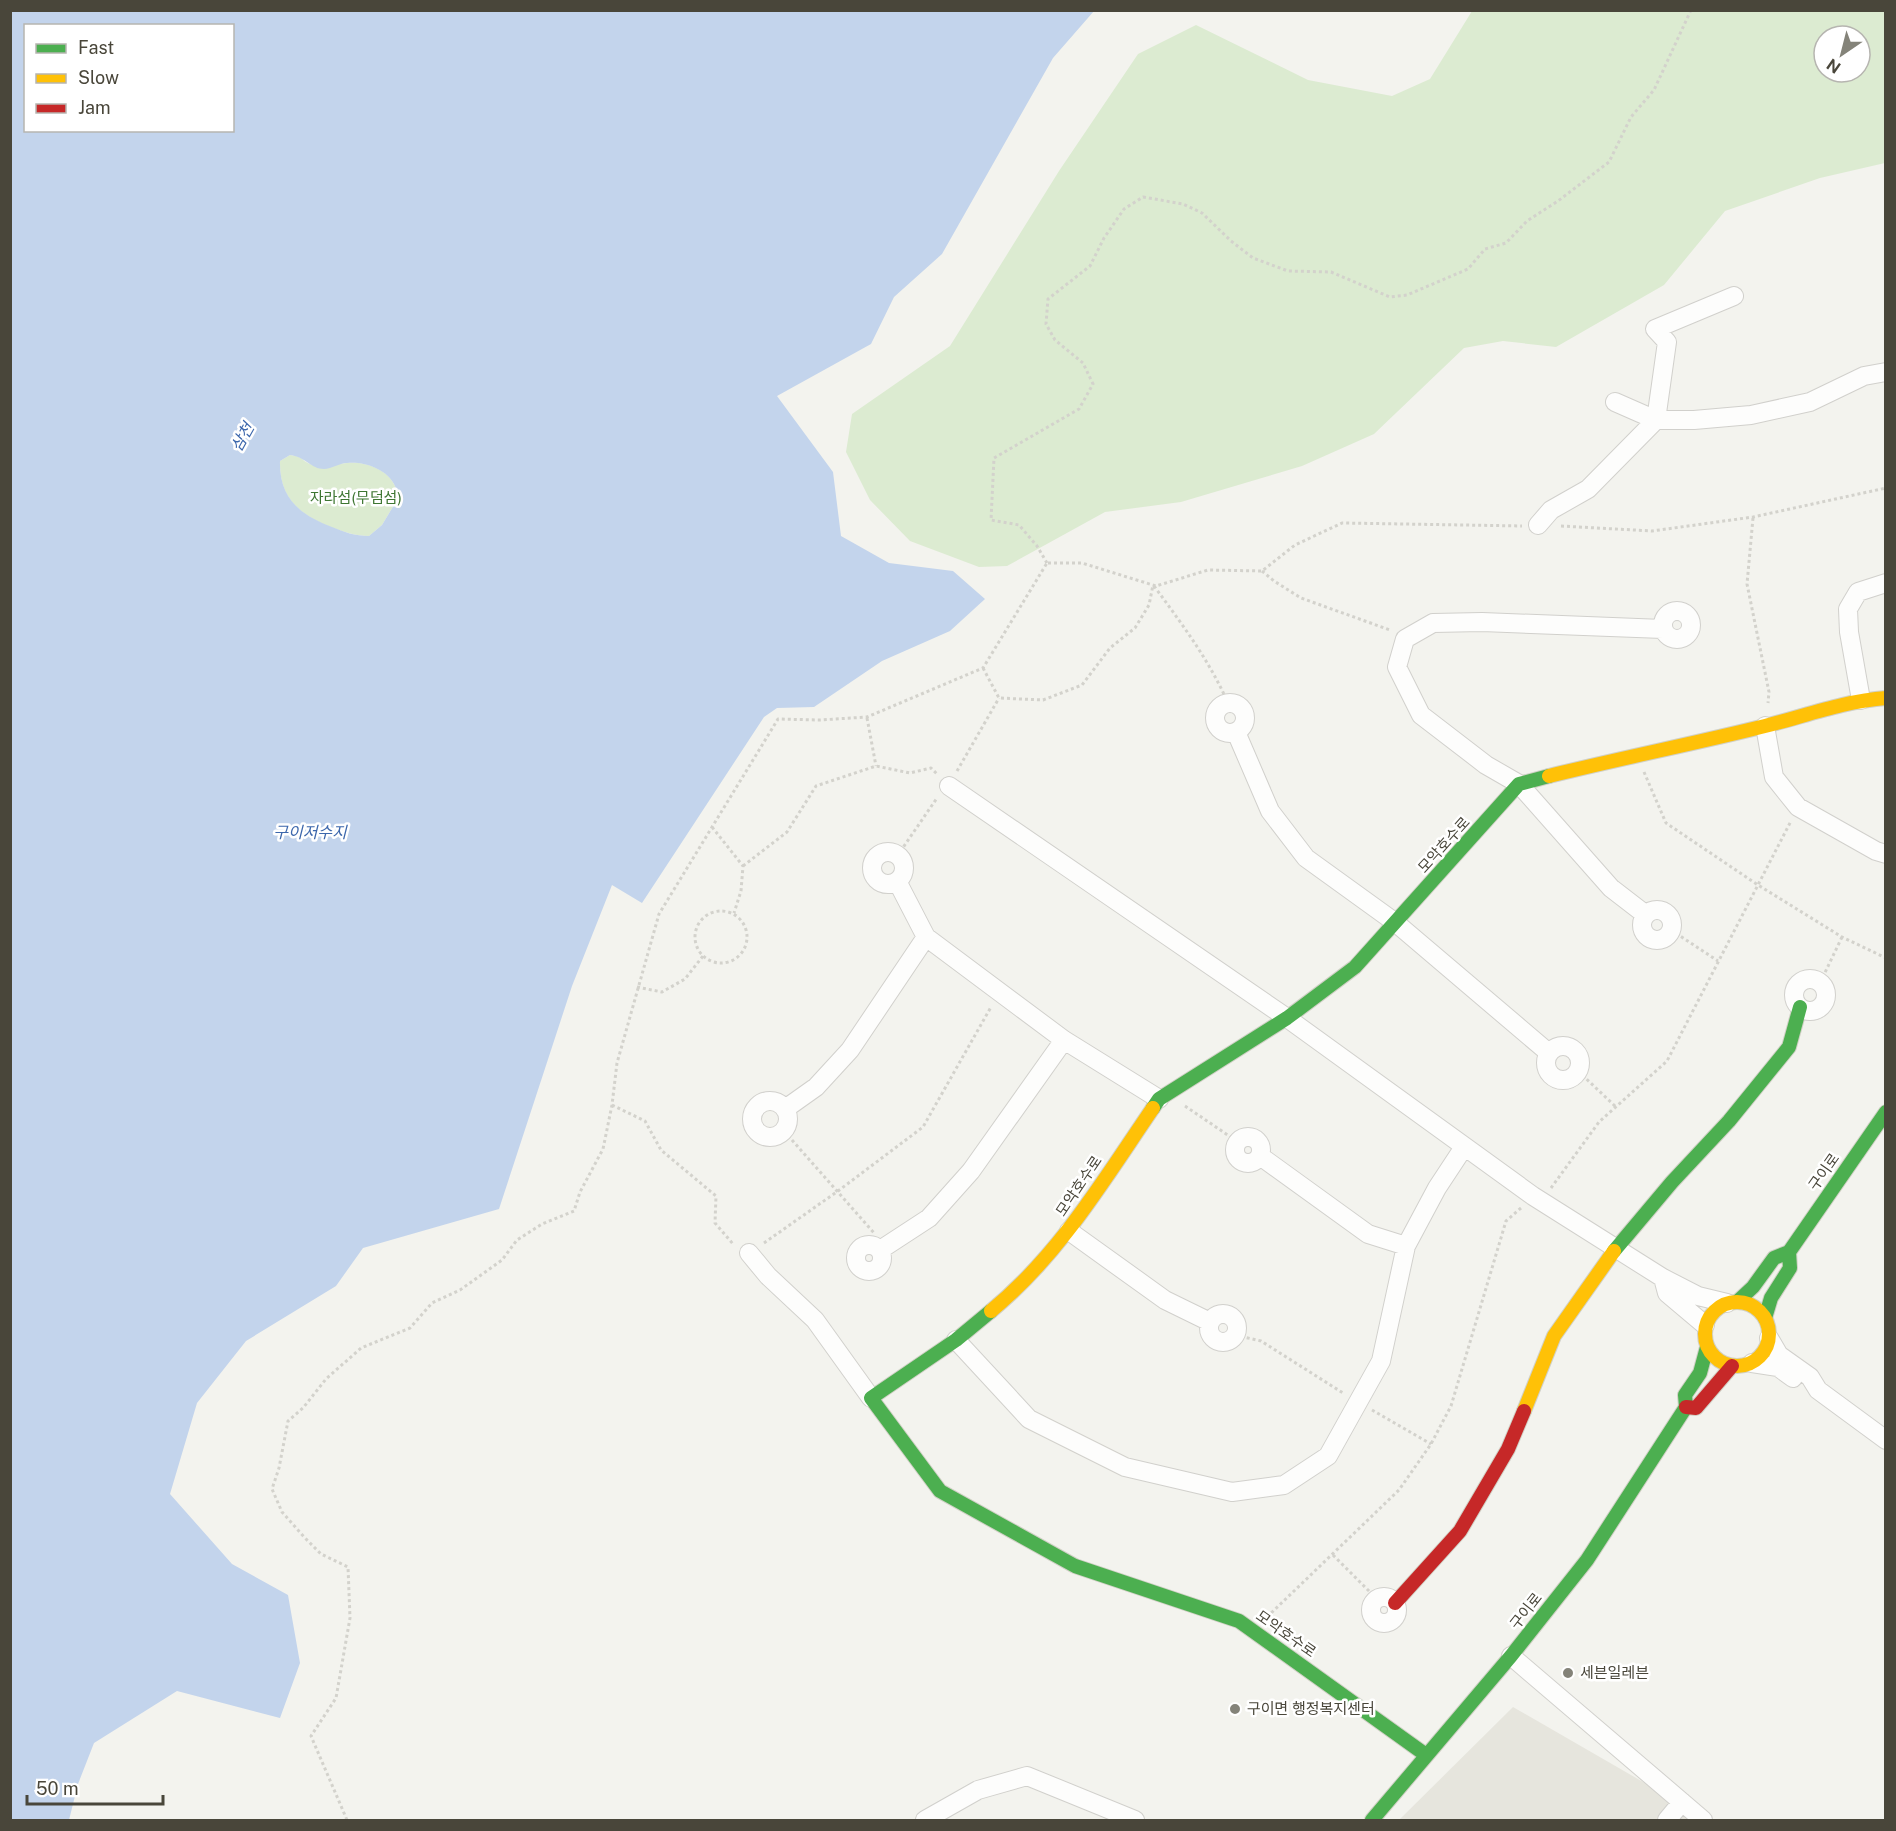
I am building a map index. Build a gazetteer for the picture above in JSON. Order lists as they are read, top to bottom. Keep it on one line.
{"streets":{"street":["모악호수로","구이로"]},"crossings":[["모악호수로","구이로"]],"water":["삼천","구이저수지"],"parks":["자라섬(무덤섬)"],"places":["세븐일레븐","구이면 행정복지센터"],"legend":["Fast","Slow","Jam"],"scale_bar":"50 m","north":"bottom left"}
